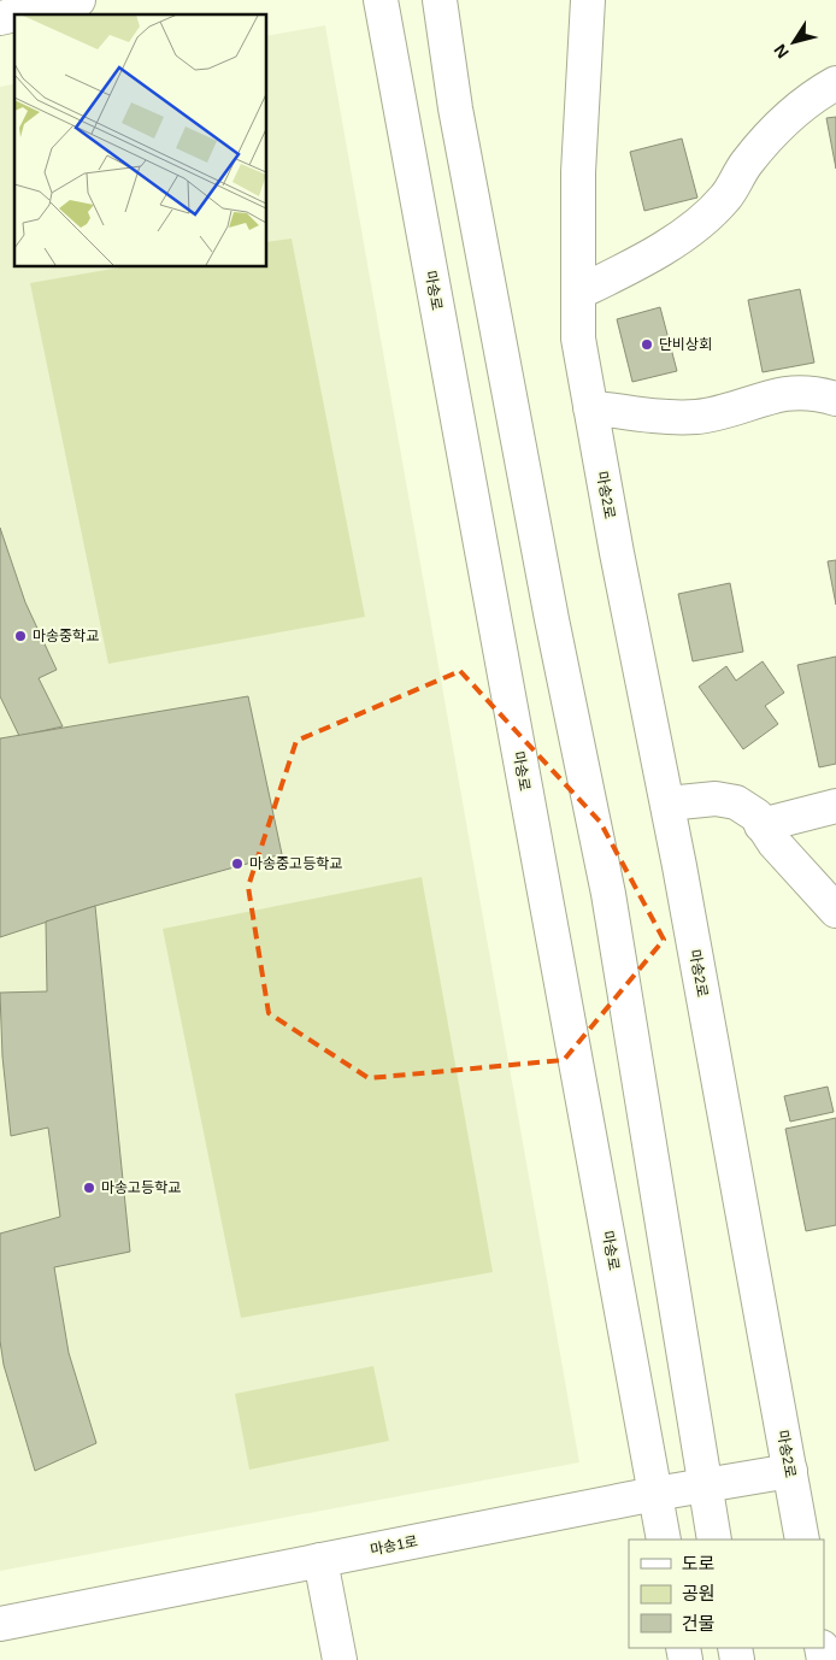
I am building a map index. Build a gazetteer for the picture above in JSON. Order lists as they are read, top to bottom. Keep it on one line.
{"streets":{"street":["마송로","마송2로","마송1로"]},"crossings":[["마송로","마송1로"],["마송2로","마송1로"]],"places":["단비상회","마송중학교","마송중고등학교","마송고등학교"],"legend":["도로","공원","건물"],"north":"bottom left"}
